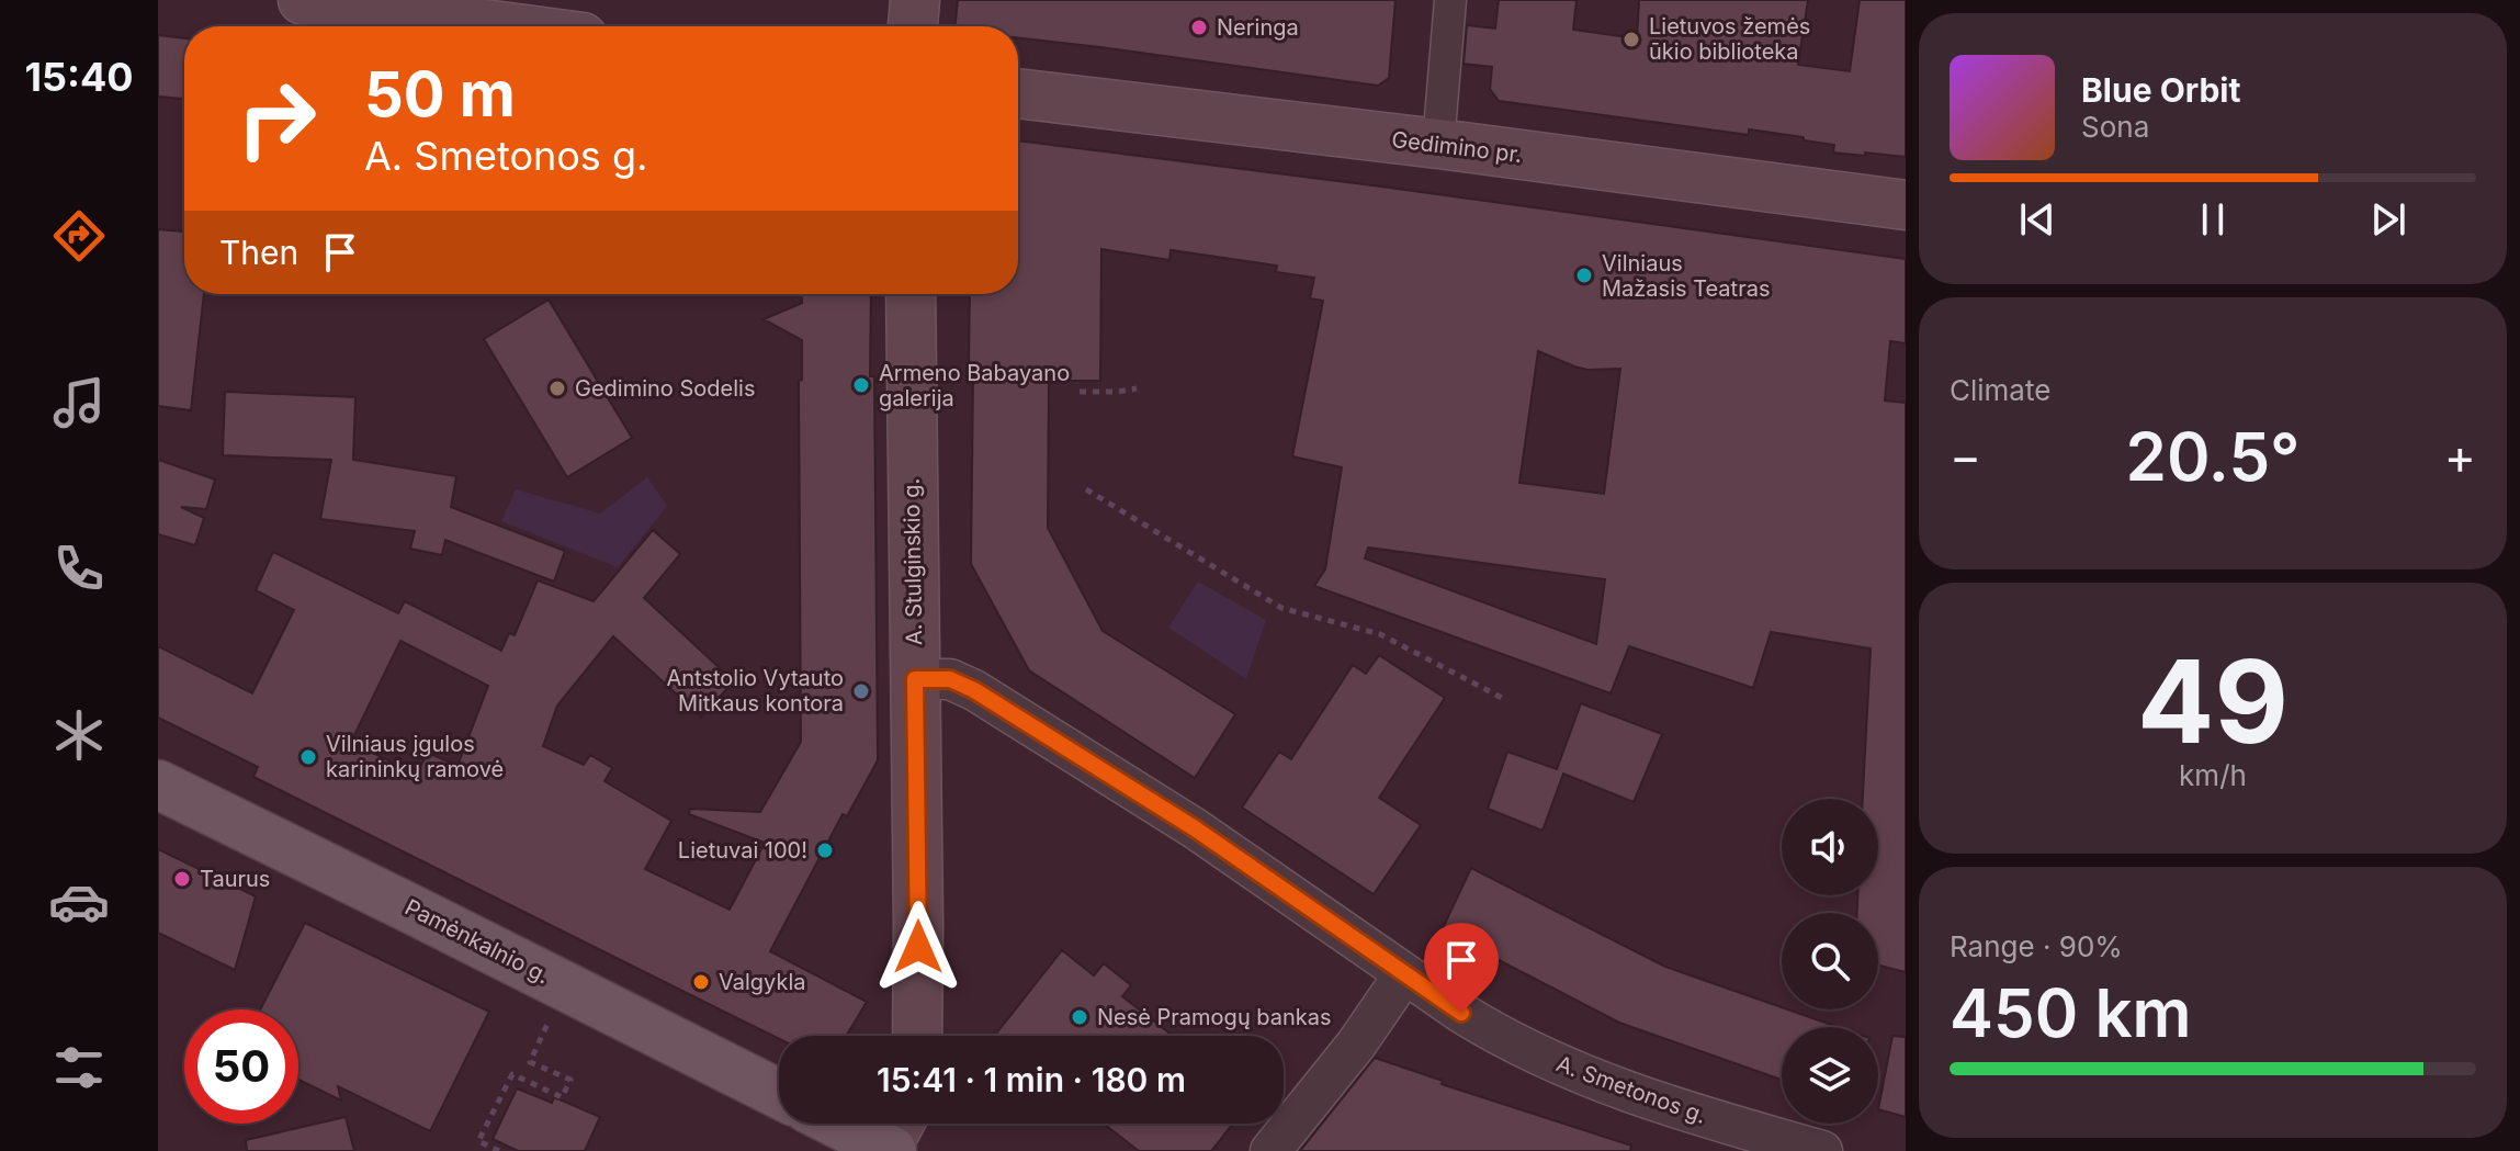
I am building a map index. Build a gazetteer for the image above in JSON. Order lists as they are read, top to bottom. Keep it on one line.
{"streets":{"main road":["Gedimino pr.","A. Stulginskio g.","Pamėnkalnio g."],"street":["A. Smetonos g."]},"crossings":[["A. Stulginskio g.","A. Smetonos g."]],"places":["Neringa","Lietuvos žemės ūkio biblioteka","Vilniaus Mažasis Teatras","Armeno Babayano galerija","Gedimino Sodelis","Antstolio Vytauto Mitkaus kontora","Vilniaus įgulos karininkų ramovė","Lietuvai 100!","Taurus","Valgykla","Nesė Pramogų bankas"],"page":{"tabs":"15:40","turn":["50 m","A. Smetonos g."],"song":["Blue Orbit","Sona"],"then":"Then","tile":["Climate",["49","km/h"],["Range · 90%","450 km"]],"heat":["−","20.5°","+"],"limit":"50","trip":"15:41 · 1 min · 180 m"}}
